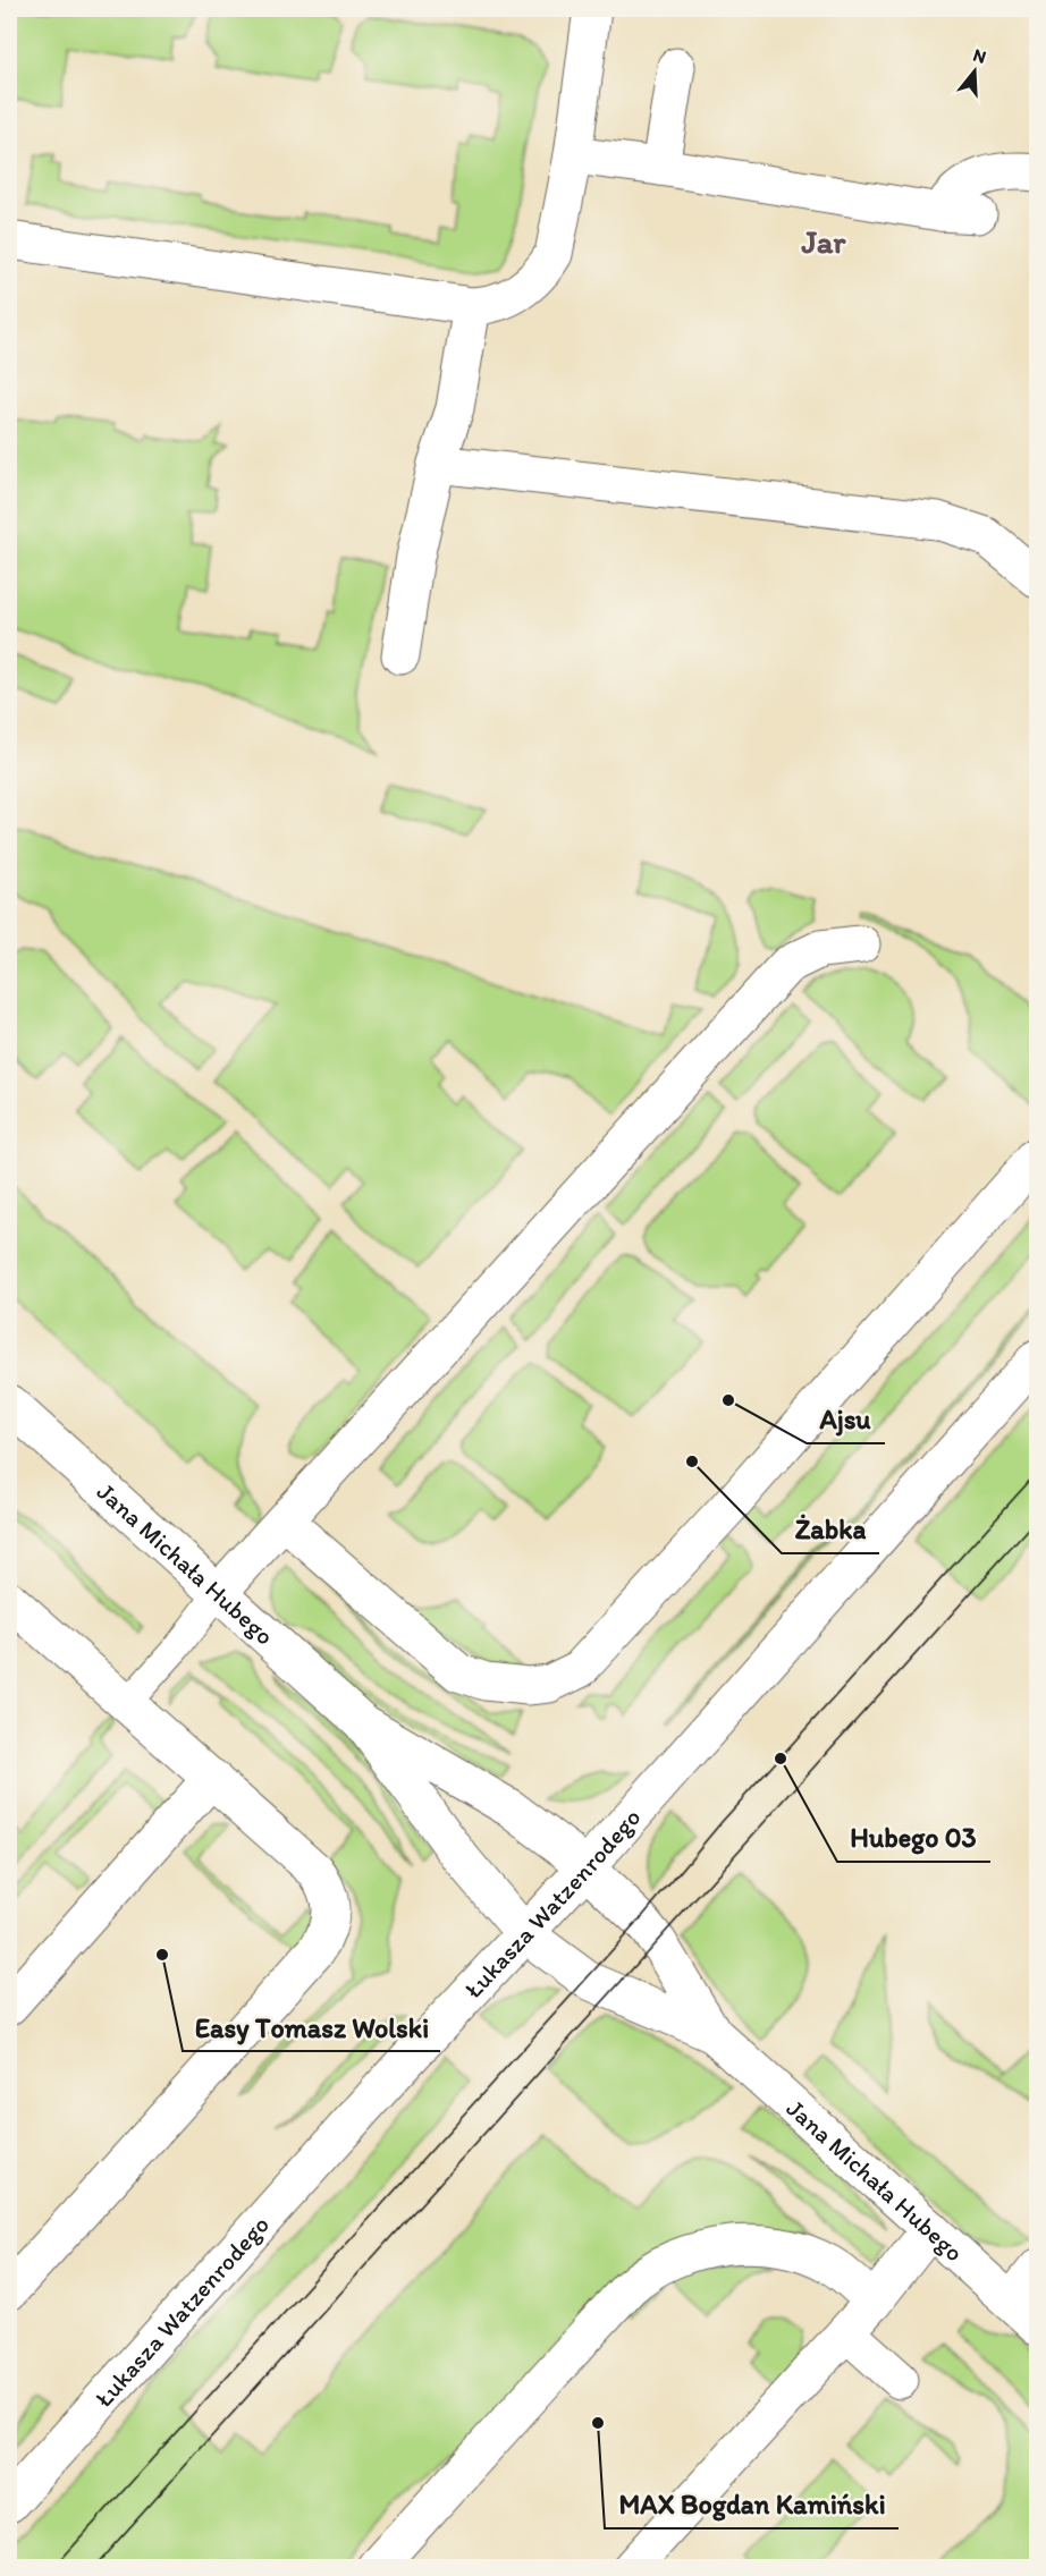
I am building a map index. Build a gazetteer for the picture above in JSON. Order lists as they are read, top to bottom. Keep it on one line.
{"streets":{"street":["Jana Michała Hubego","Łukasza Watzenrodego"]},"crossings":[["Jana Michała Hubego","Łukasza Watzenrodego"]],"districts":["Jar"],"places":["Ajsu","Żabka","Hubego 03","Easy Tomasz Wolski","MAX Bogdan Kamiński"],"north":"top"}
